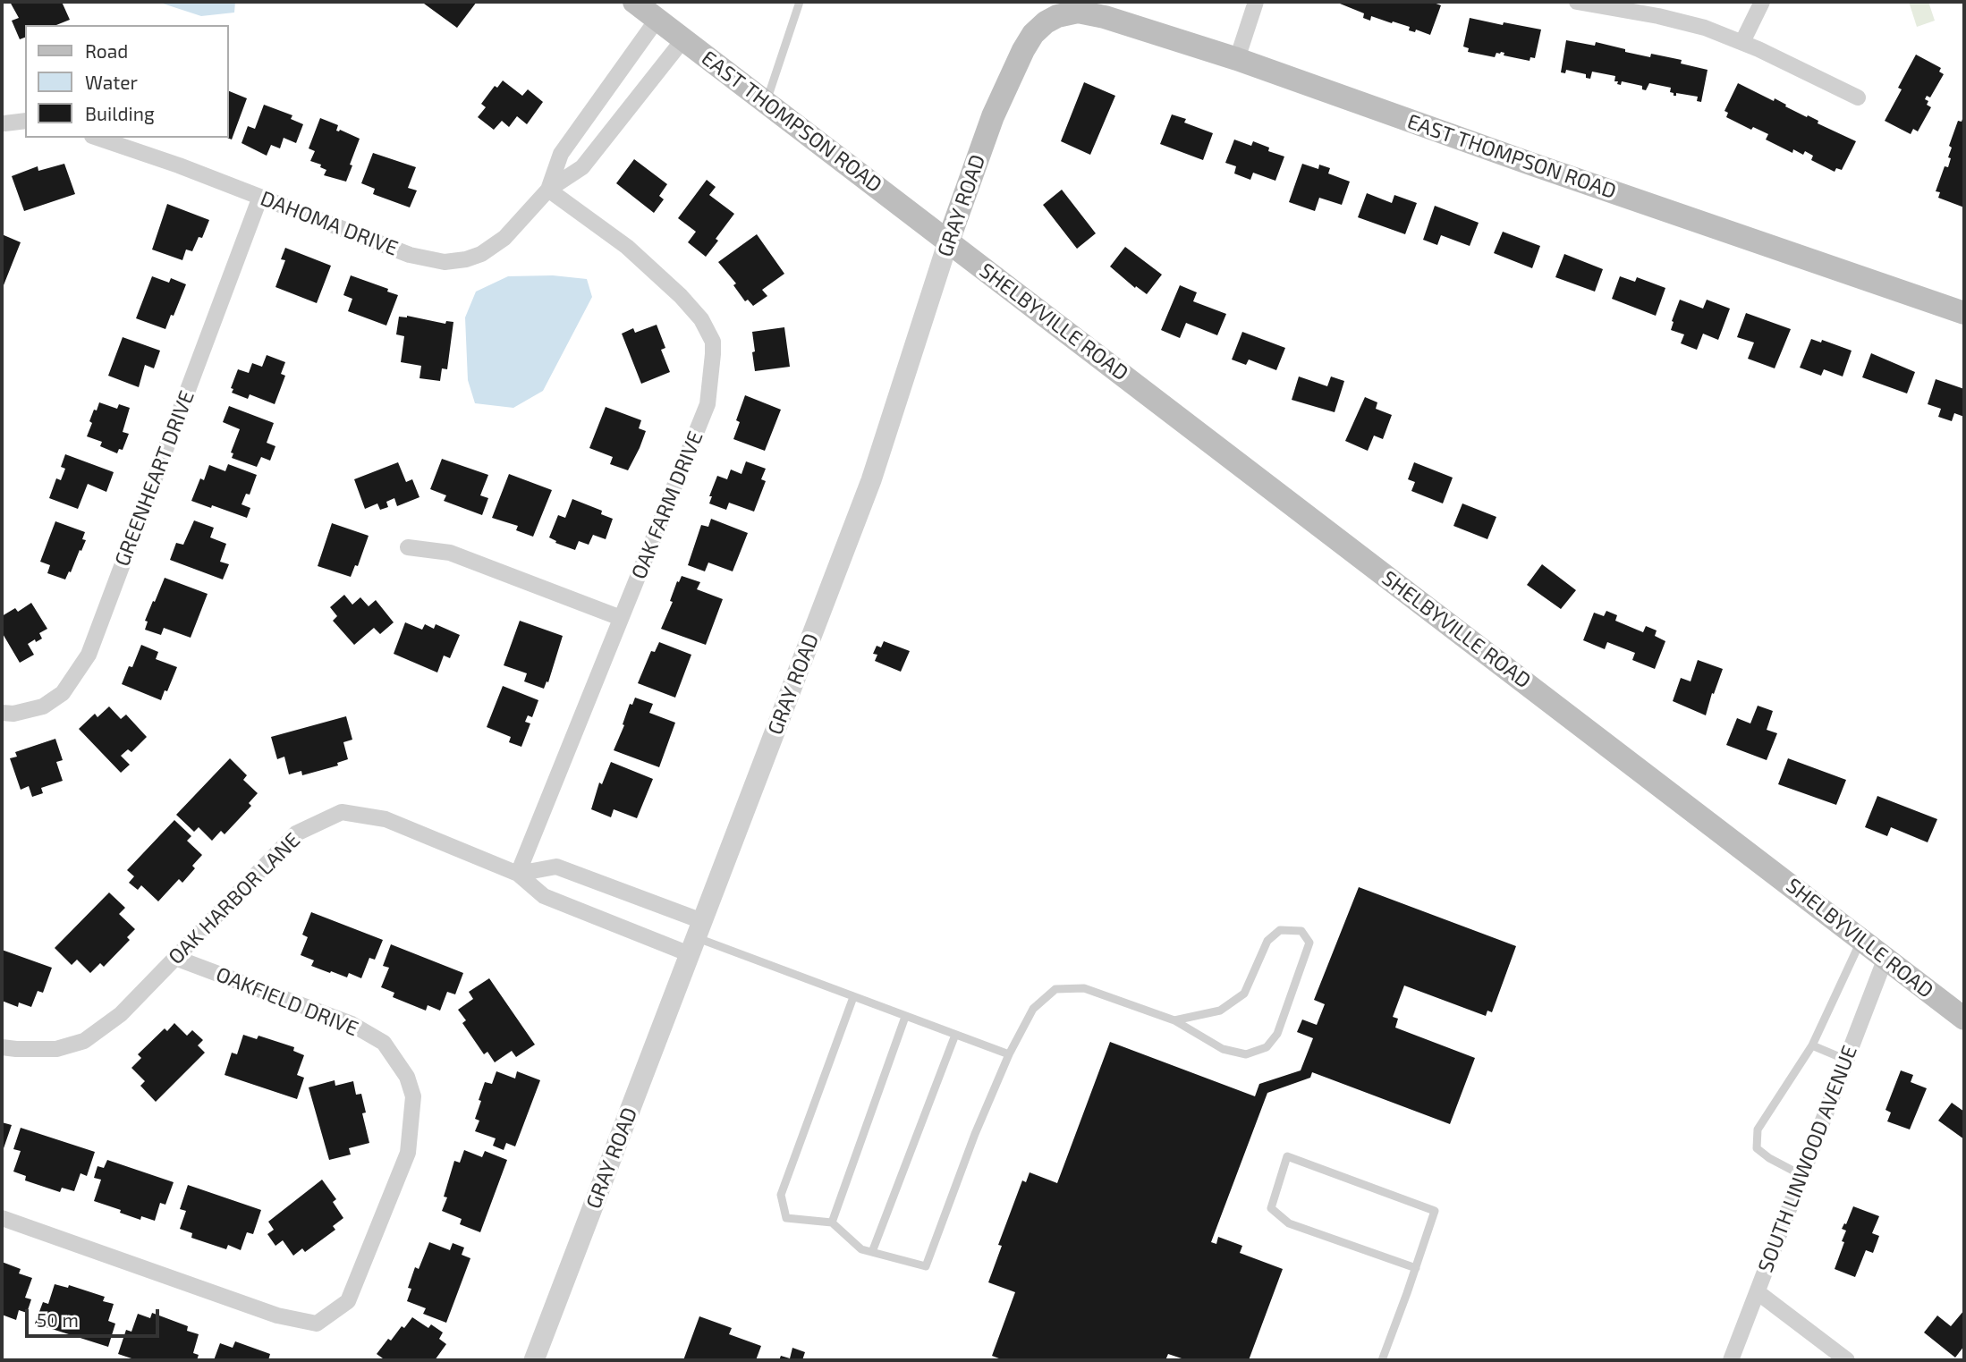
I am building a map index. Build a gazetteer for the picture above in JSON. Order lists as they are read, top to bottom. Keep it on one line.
{"streets":{"main road":["EAST THOMPSON ROAD","GRAY ROAD","SHELBYVILLE ROAD"],"street":["DAHOMA DRIVE","GREENHEART DRIVE","OAK FARM DRIVE","OAK HARBOR LANE","OAKFIELD DRIVE","SOUTH LINWOOD AVENUE"]},"crossings":[["EAST THOMPSON ROAD","GRAY ROAD"],["EAST THOMPSON ROAD","DAHOMA DRIVE"],["EAST THOMPSON ROAD","SHELBYVILLE ROAD"],["GRAY ROAD","SHELBYVILLE ROAD"],["GRAY ROAD","OAK HARBOR LANE"],["DAHOMA DRIVE","GREENHEART DRIVE"],["DAHOMA DRIVE","OAK FARM DRIVE"],["SHELBYVILLE ROAD","SOUTH LINWOOD AVENUE"],["OAK FARM DRIVE","OAK HARBOR LANE"],["OAK HARBOR LANE","OAKFIELD DRIVE"]],"legend":["Road","Water","Building"],"scale_bar":"50 m"}
